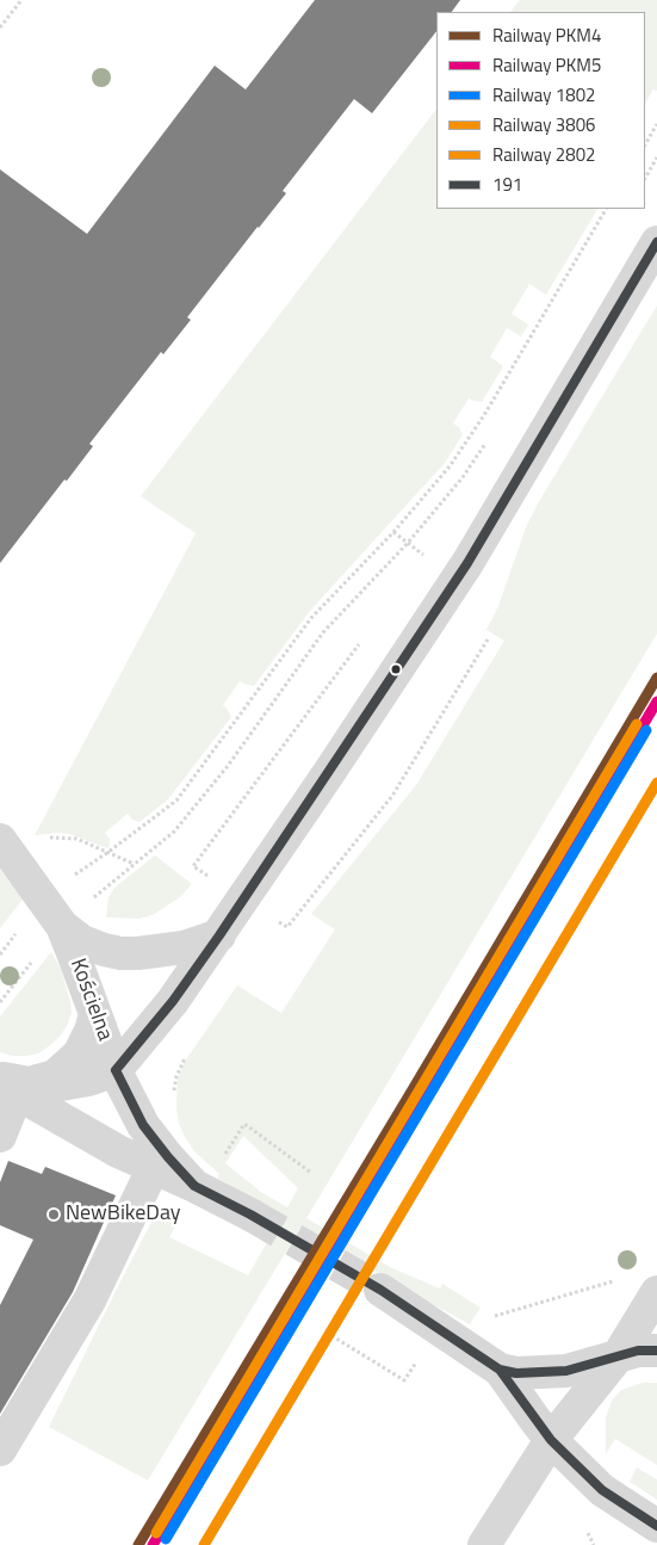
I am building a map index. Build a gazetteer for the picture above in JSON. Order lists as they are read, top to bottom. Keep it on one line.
{"streets":{"street":["Kościelna"]},"places":["NewBikeDay"],"lines":["transit line 191","rail line PKM4","rail line PKM5","rail line 2802","rail line 1802","rail line 3806"],"legend":["Railway PKM4","Railway PKM5","Railway 1802","Railway 3806","Railway 2802","191"]}
